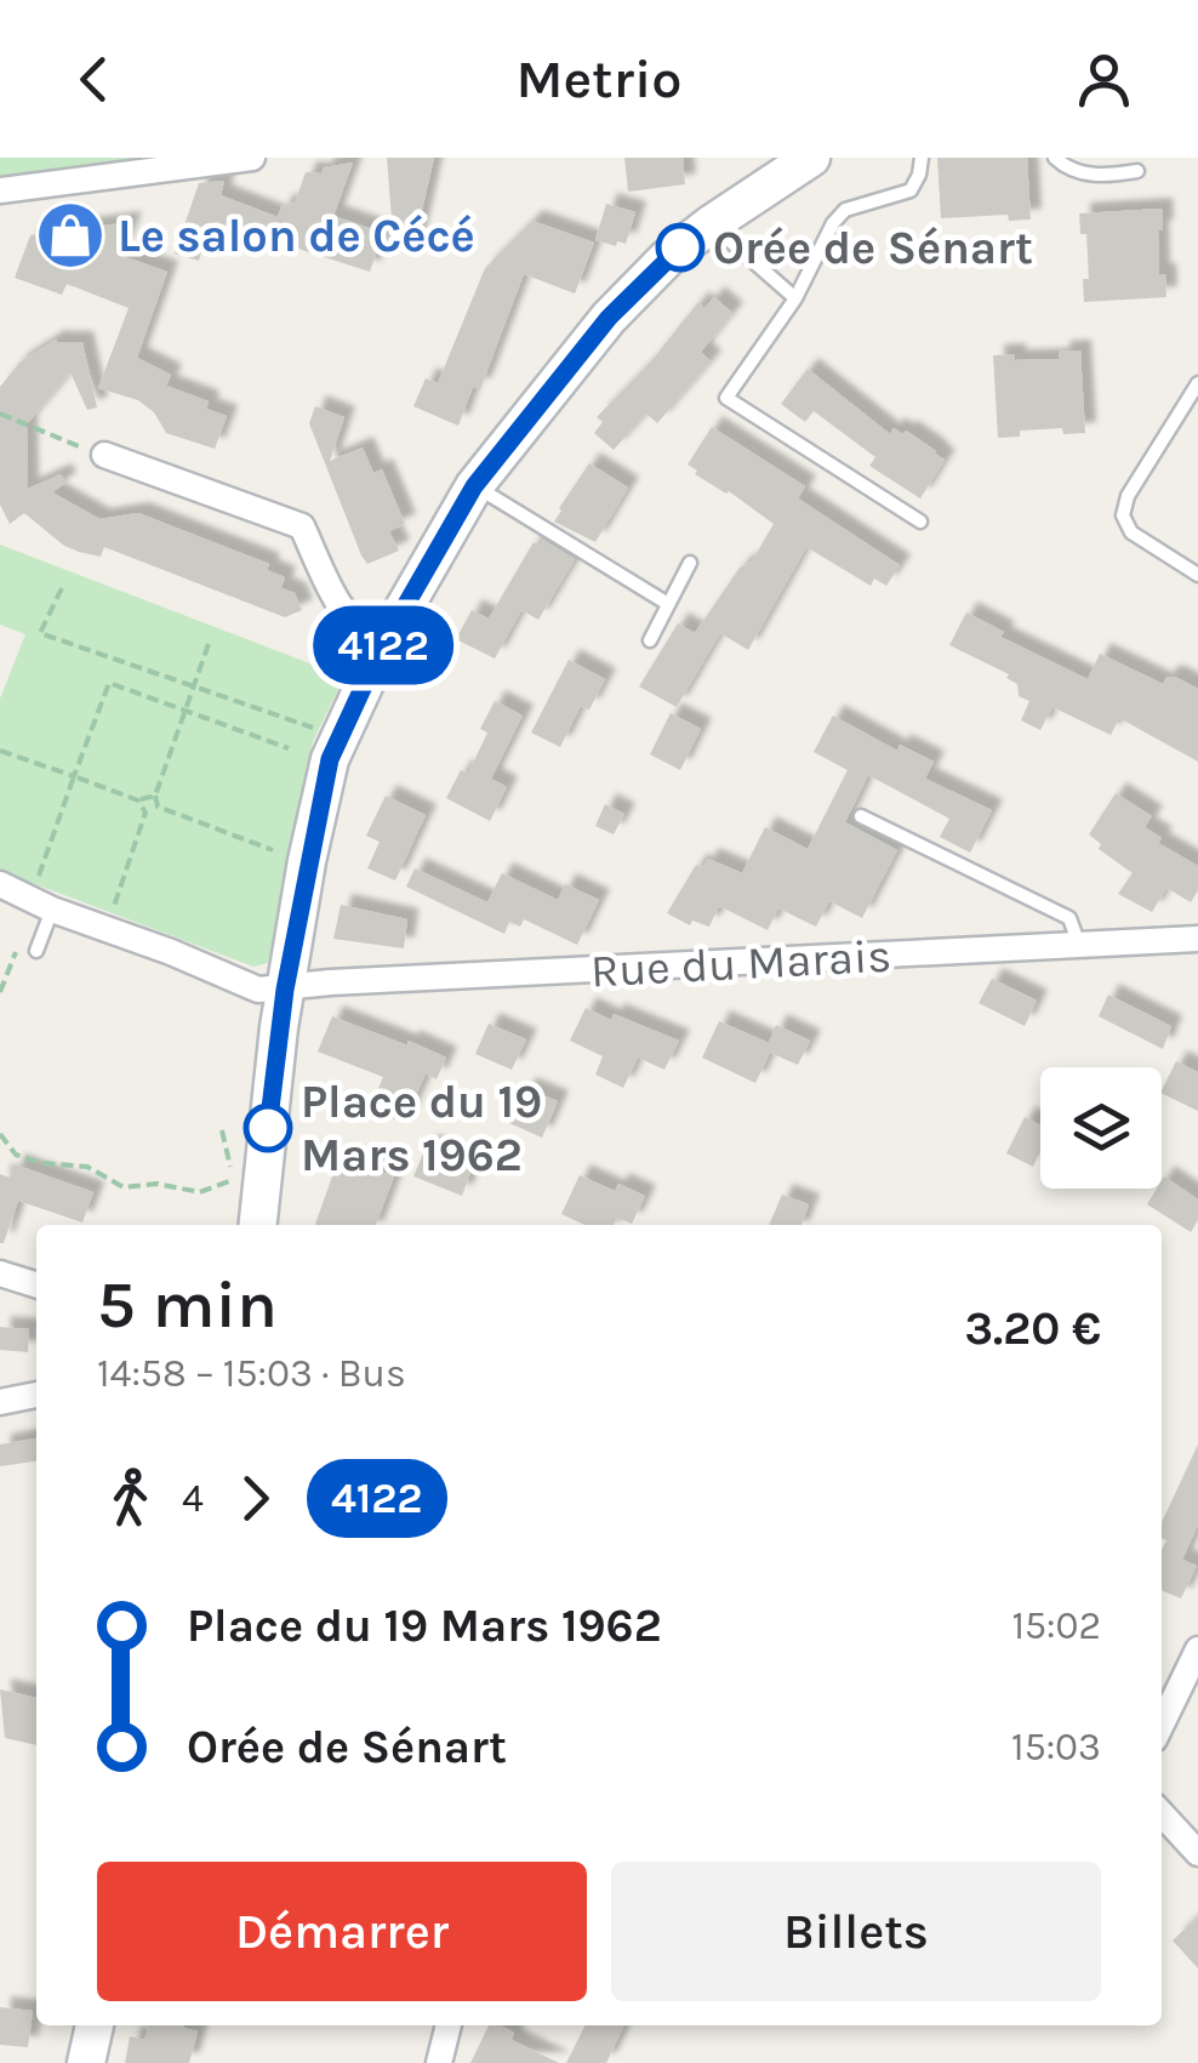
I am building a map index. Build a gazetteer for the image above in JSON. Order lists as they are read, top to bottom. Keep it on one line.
{"streets":{"street":["Rue du Marais"]},"places":{"shop":["Le salon de Cécé"],"other":["Orée de Sénart","Place du 19 Mars 1962"]},"lines":["bus line 4122"],"page":{"header":"Metrio","on_map":"4122","heading":["5 min","14:58 – 15:03 · Bus","3.20 €"],"legs":["4","4122"],"list":[{"name":"Place du 19 Mars 1962","value":"15:02"},{"name":"Orée de Sénart","value":"15:03"}],"buttons":["Démarrer","Billets"]}}
